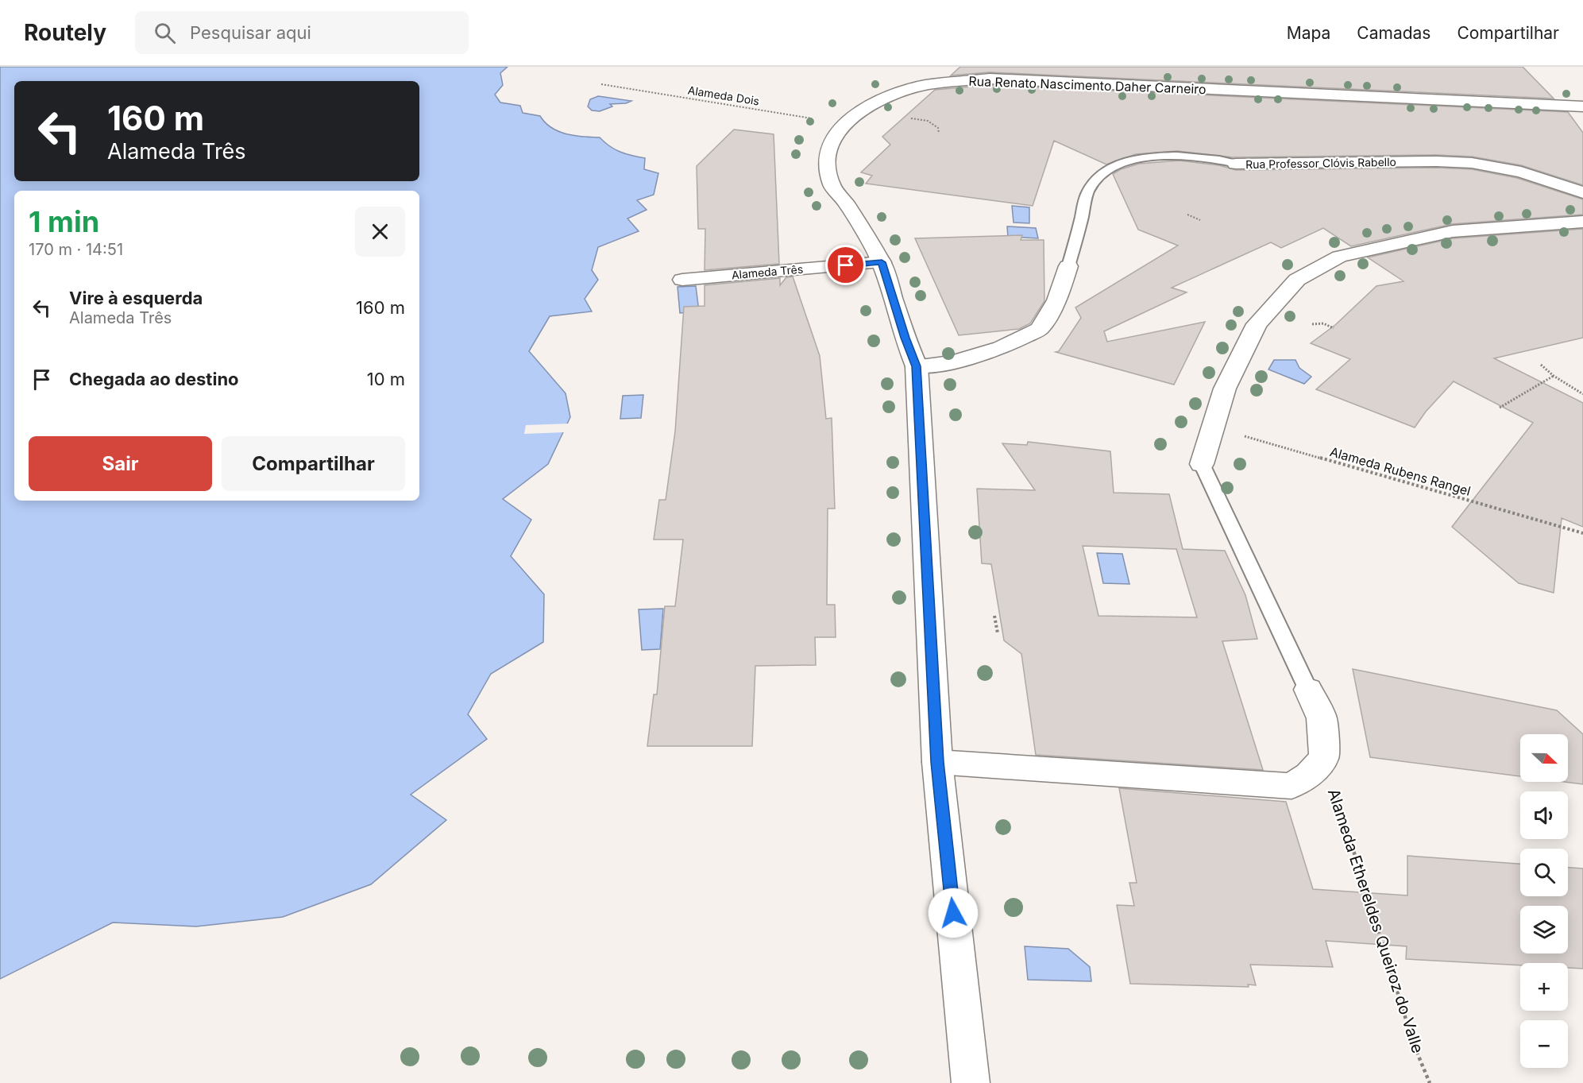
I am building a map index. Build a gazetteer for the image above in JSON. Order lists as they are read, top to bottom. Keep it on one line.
{"streets":{"street":["Rua Renato Nascimento Daher Carneiro","Rua Professor Clóvis Rabello","Alameda Três"],"path":["Alameda Dois","Alameda Rubens Rangel","Alameda Ethereldes Queiroz do Valle"]},"crossings":[["Rua Renato Nascimento Daher Carneiro","Alameda Dois"],["Rua Renato Nascimento Daher Carneiro","Rua Professor Clóvis Rabello"],["Rua Renato Nascimento Daher Carneiro","Alameda Três"]],"north":"right","page":{"header":"Routely","search":"Pesquisar aqui","nav":["Mapa","Camadas","Compartilhar"],"turn":["160 m","Alameda Três"],"heading":["1 min","170 m · 14:51"],"list":[{"name":"Vire à esquerda","note":"Alameda Três","value":"160 m"},{"name":"Chegada ao destino","value":"10 m"}],"buttons":["Sair","Compartilhar"],"map_buttons":["+","−"]}}
